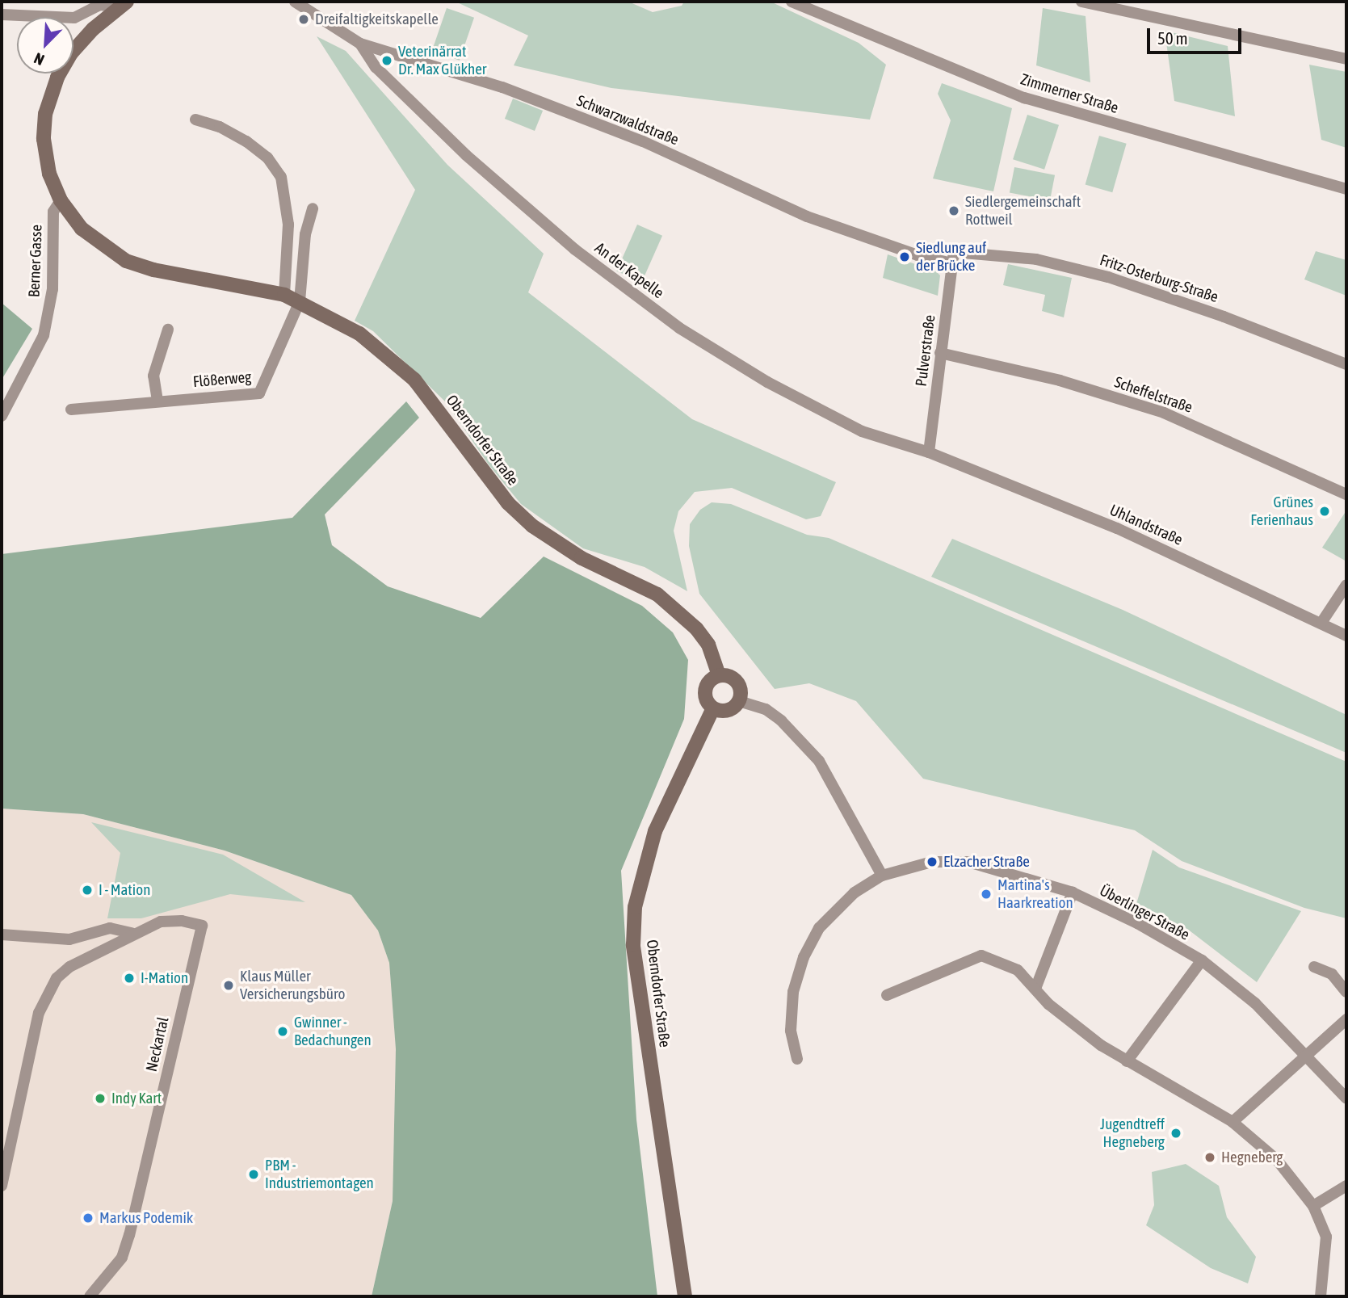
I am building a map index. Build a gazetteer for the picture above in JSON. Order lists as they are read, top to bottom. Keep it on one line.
{"streets":{"street":["Zimmerner Straße","Schwarzwaldstraße","Berner Gasse","An der Kapelle","Fritz-Osterburg-Straße","Pulverstraße","Flößerweg","Scheffelstraße","Oberndorfer Straße","Uhlandstraße","Überlinger Straße","Neckartal"]},"crossings":[["Schwarzwaldstraße","An der Kapelle"],["Schwarzwaldstraße","Fritz-Osterburg-Straße"],["Schwarzwaldstraße","Pulverstraße"],["Berner Gasse","Oberndorfer Straße"],["An der Kapelle","Pulverstraße"],["An der Kapelle","Uhlandstraße"],["Fritz-Osterburg-Straße","Pulverstraße"],["Pulverstraße","Scheffelstraße"],["Pulverstraße","Uhlandstraße"],["Flößerweg","Oberndorfer Straße"]],"places":["Dreifaltigkeitskapelle","Veterinärrat Dr. Max Glükher","Siedlergemeinschaft Rottweil","Siedlung auf der Brücke","Grünes Ferienhaus","Elzacher Straße","I - Mation","Martina's Haarkreation","I-Mation","Klaus Müller Versicherungsbüro","Gwinner - Bedachungen","Indy Kart","Jugendtreff Hegneberg","Hegneberg","PBM - Industriemontagen","Markus Podemik"],"scale_bar":"50 m","north":"bottom left"}
